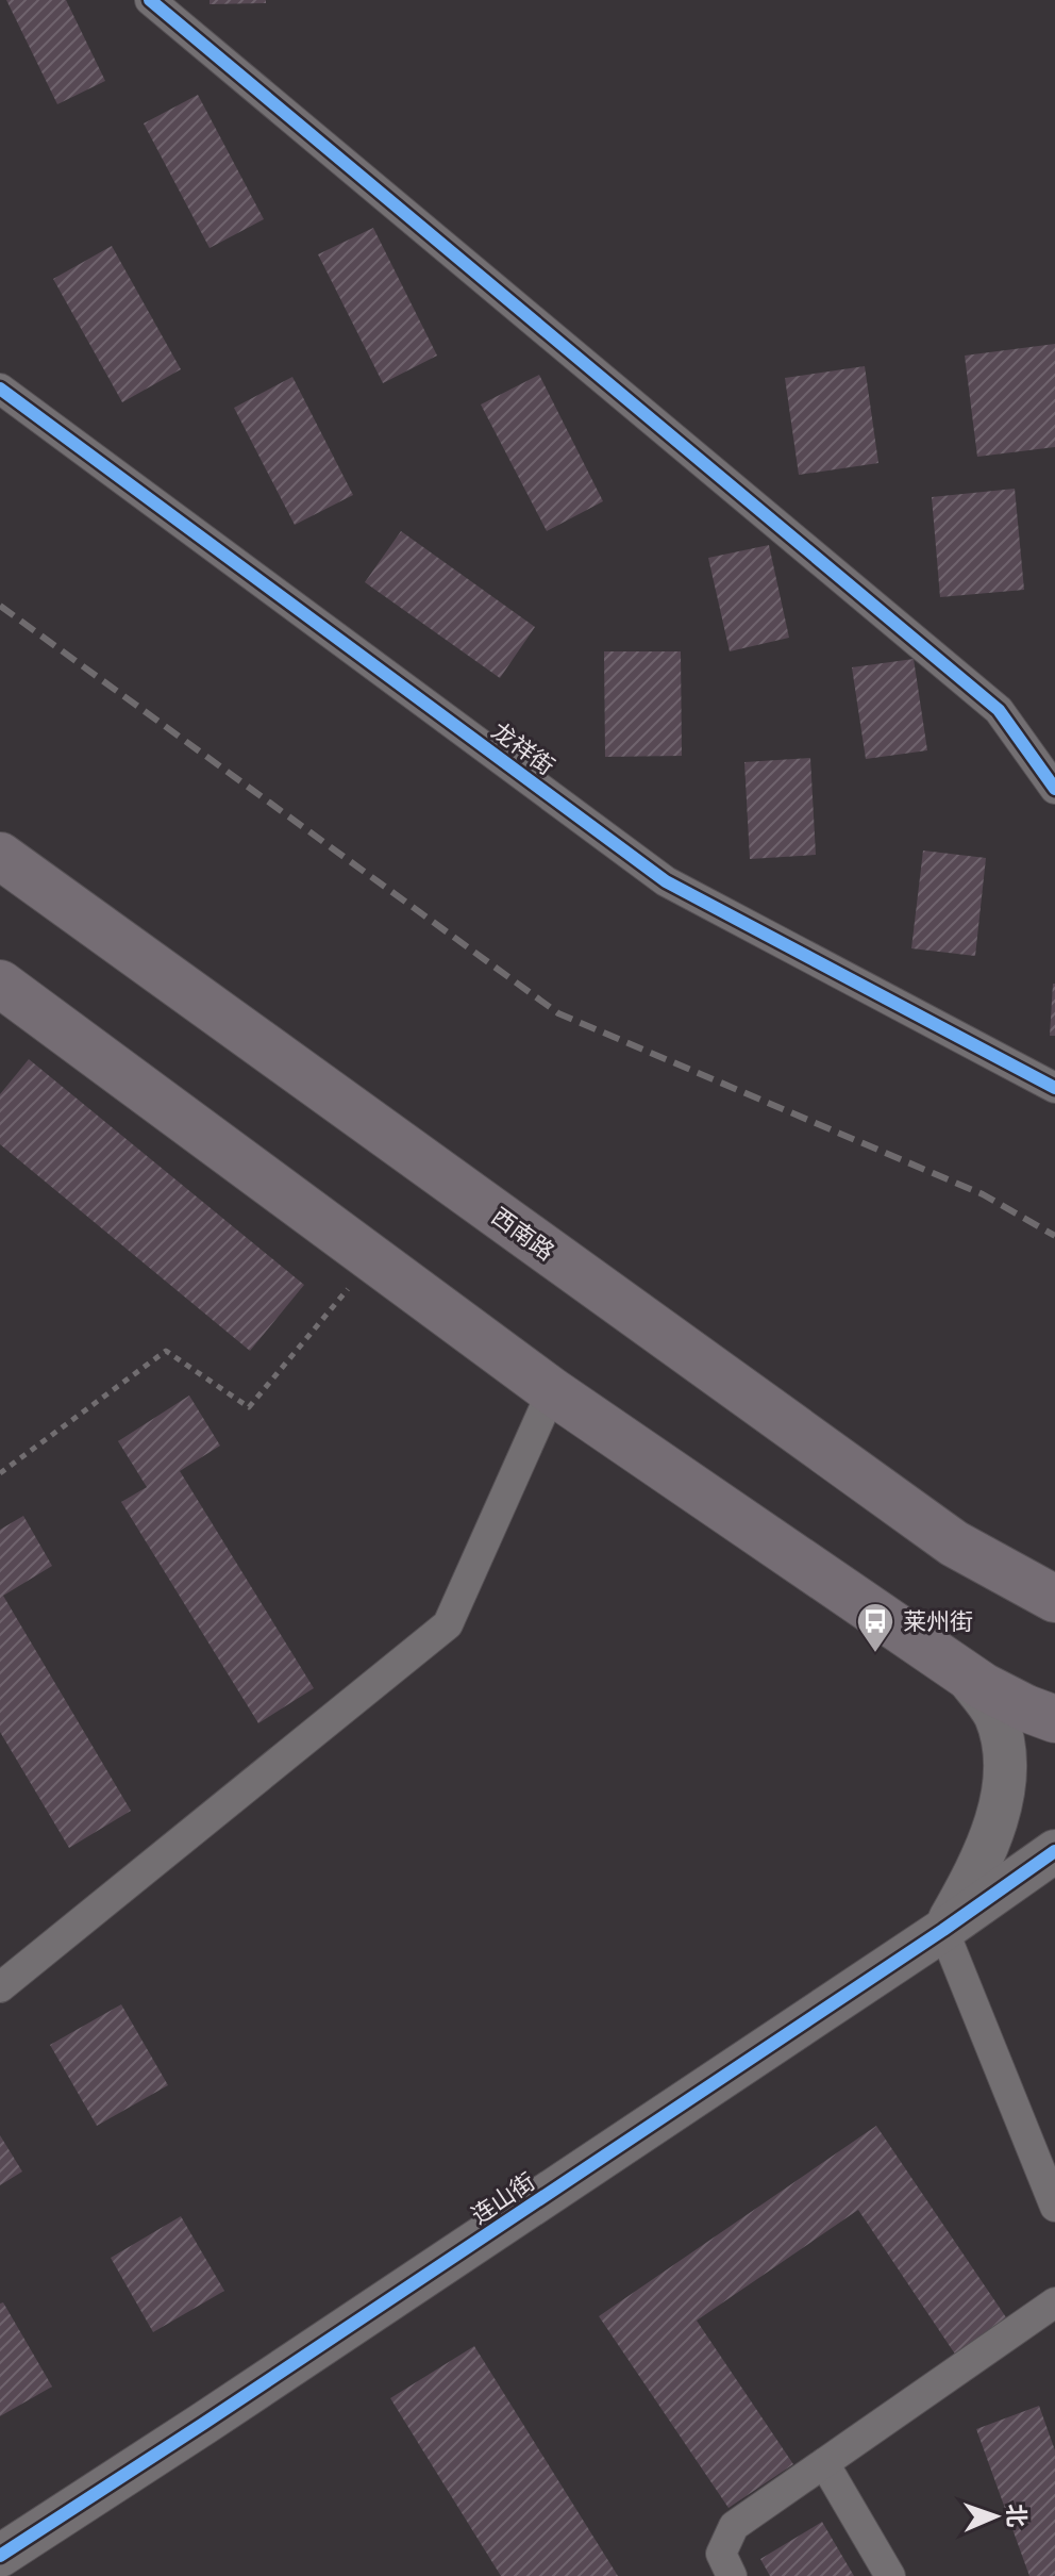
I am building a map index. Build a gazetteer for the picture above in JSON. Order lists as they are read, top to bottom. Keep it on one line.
{"streets":{"main road":["西南路"],"street":["龙祥街","连山街"]},"places":{"bus stop":["莱州街"]},"north":"right"}
